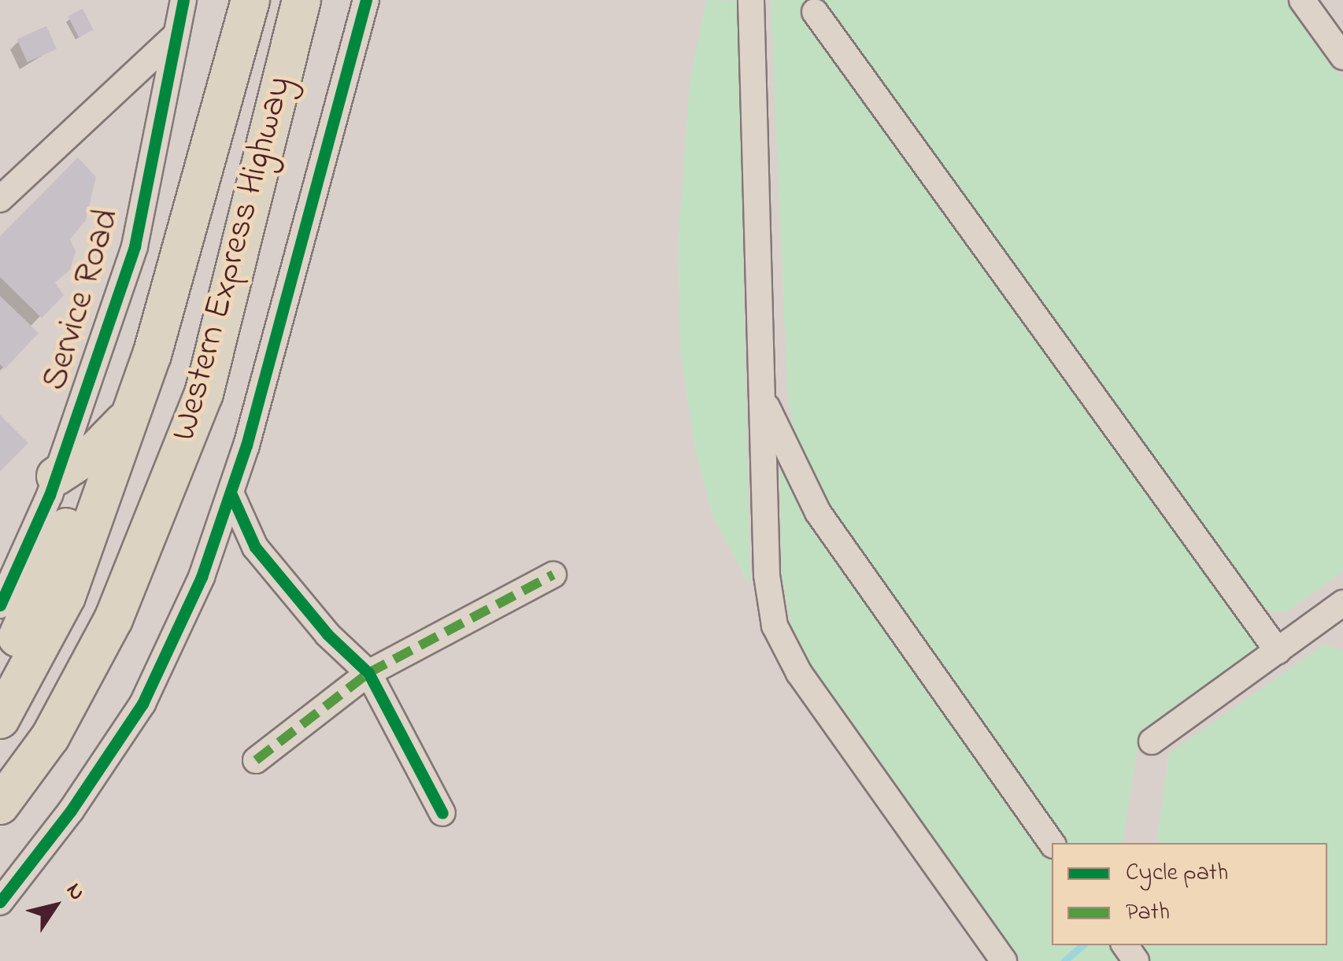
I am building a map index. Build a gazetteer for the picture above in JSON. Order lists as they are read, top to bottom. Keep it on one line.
{"streets":{"highway":["Western Express Highway"],"street":["Service Road"]},"legend":["Cycle path","Path"],"north":"top right"}
